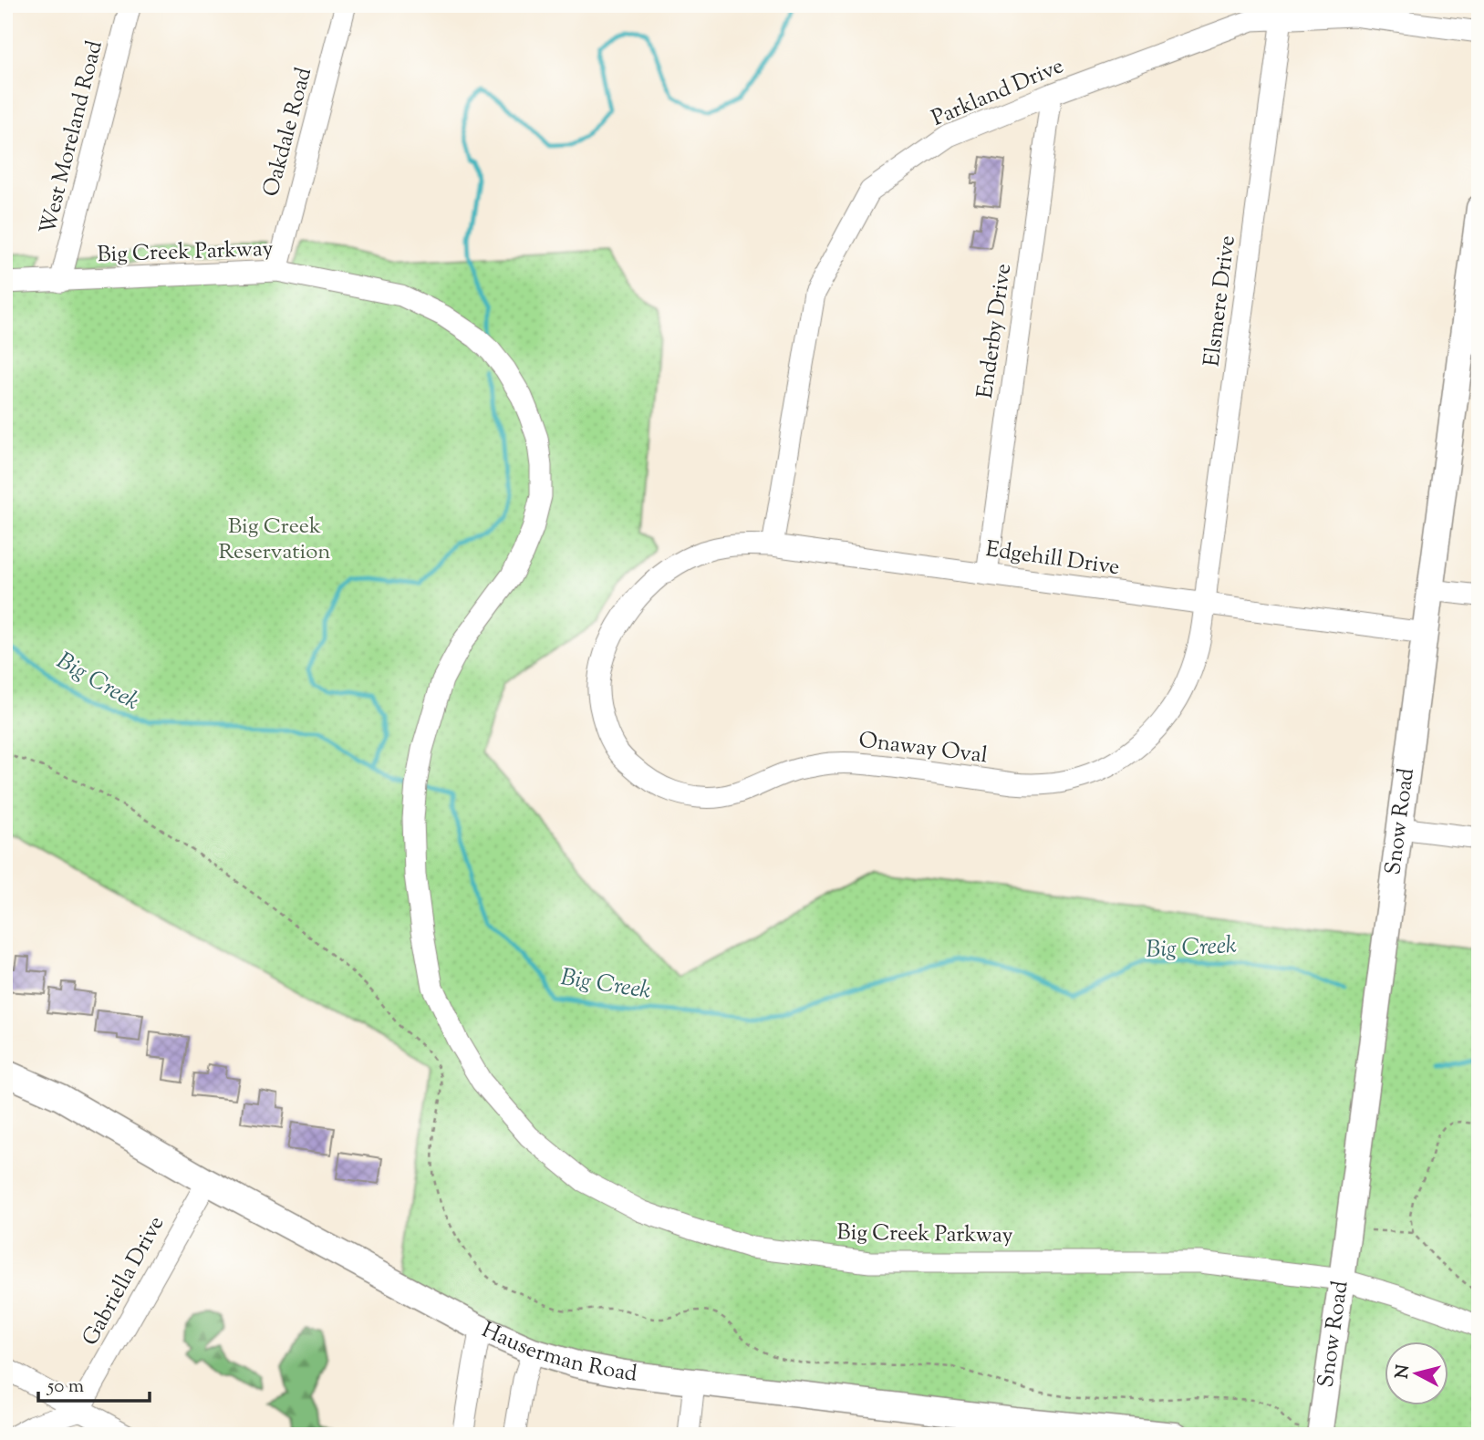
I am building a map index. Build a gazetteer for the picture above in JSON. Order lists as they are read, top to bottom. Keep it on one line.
{"streets":{"main road":["Snow Road","Hauserman Road"],"street":["Parkland Drive","Oakdale Road","West Moreland Road","Big Creek Parkway","Elsmere Drive","Enderby Drive","Edgehill Drive","Onaway Oval","Gabriella Drive"]},"crossings":[["Parkland Drive","Elsmere Drive"],["Parkland Drive","Enderby Drive"],["Parkland Drive","Edgehill Drive"],["Oakdale Road","Big Creek Parkway"],["West Moreland Road","Big Creek Parkway"],["Big Creek Parkway","Snow Road"],["Elsmere Drive","Edgehill Drive"],["Elsmere Drive","Onaway Oval"],["Enderby Drive","Edgehill Drive"],["Edgehill Drive","Onaway Oval"],["Edgehill Drive","Snow Road"],["Gabriella Drive","Hauserman Road"]],"water":["Big Creek"],"parks":["Big Creek Reservation"],"scale_bar":"50 m","north":"left"}
